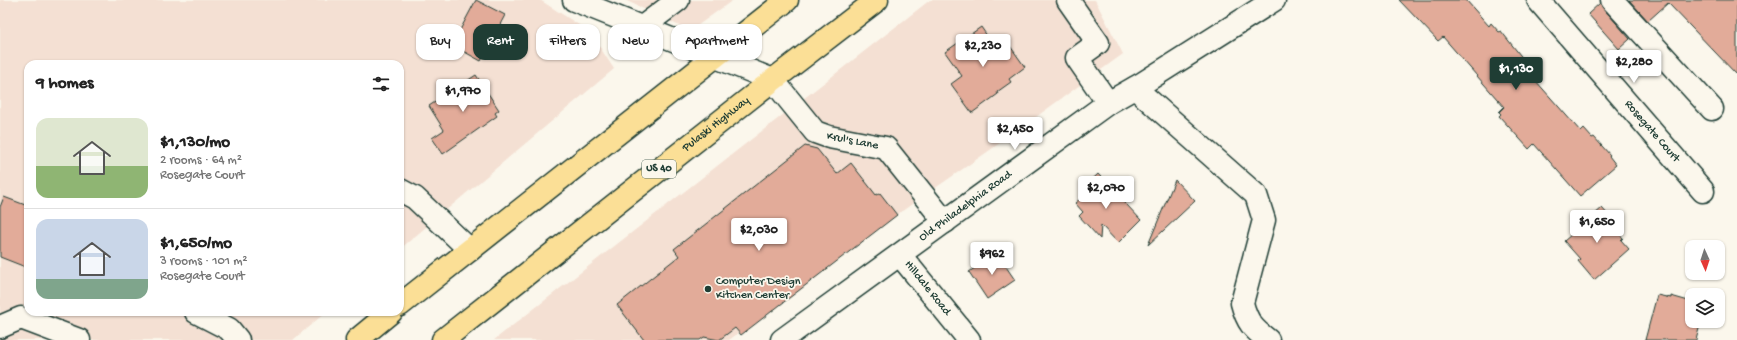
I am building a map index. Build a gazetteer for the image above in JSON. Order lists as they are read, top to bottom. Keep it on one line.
{"streets":{"highway":["Pulaski Highway","US 40"],"street":["Rosegate Court","Krul's Lane","Old Philadelphia Road","Hilldale Road"]},"crossings":[["Pulaski Highway","Krul's Lane"],["Krul's Lane","Old Philadelphia Road"],["Old Philadelphia Road","Hilldale Road"]],"places":["Computer Design Kitchen Center"],"north":"bottom","page":{"chip":["Buy","Rent","Filters","New","Apartment"],"price":["$2,230","$2,280","$1,130","$1,970","$2,450","$2,070","$1,650","$2,030","$962"],"heading":"9 homes","list":[{"name":"$1,130/mo","note":"2 rooms · 64 m² · Rosegate Court"},{"name":"$1,650/mo","note":"3 rooms · 101 m² · Rosegate Court"}]}}
